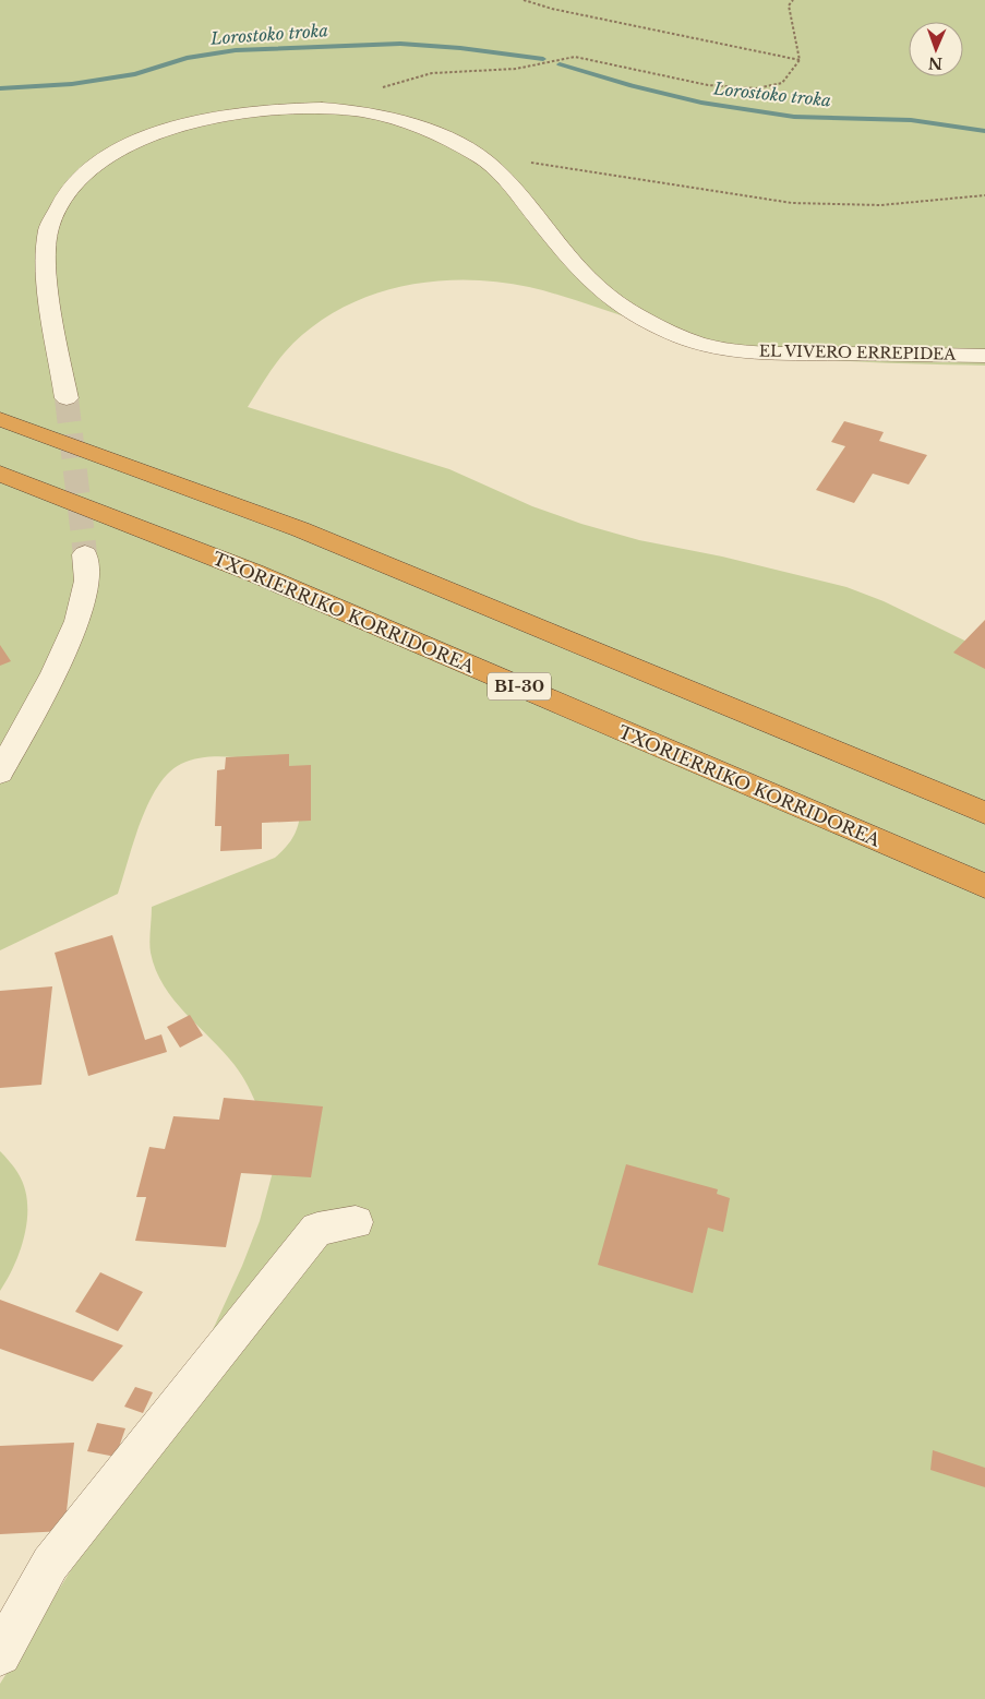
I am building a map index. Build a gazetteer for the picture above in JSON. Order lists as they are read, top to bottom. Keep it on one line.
{"streets":{"highway":["TXORIERRIKO KORRIDOREA","BI-30"],"street":["EL VIVERO ERREPIDEA"]},"water":["Lorostoko troka"],"north":"bottom"}
